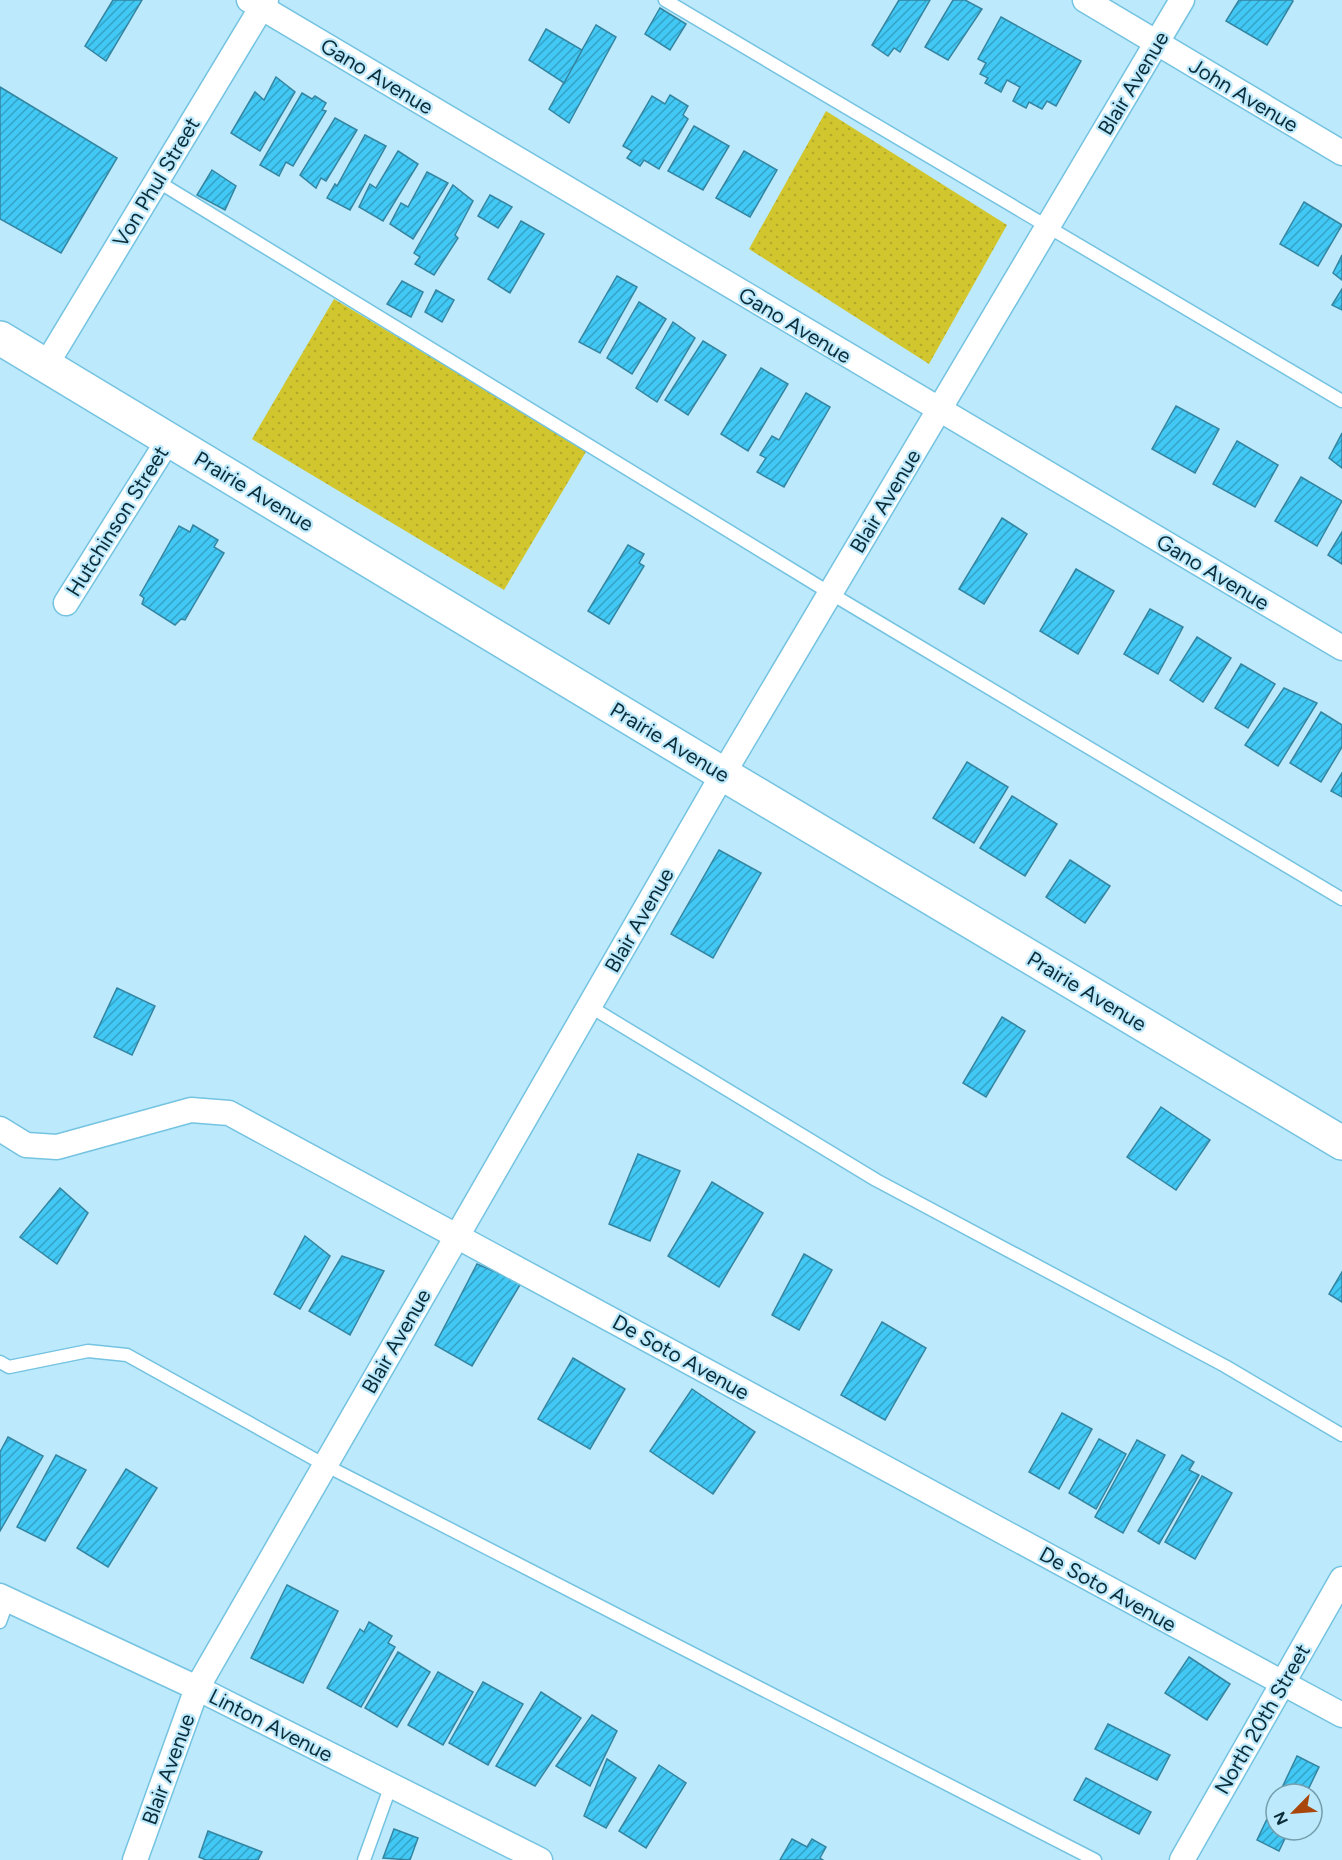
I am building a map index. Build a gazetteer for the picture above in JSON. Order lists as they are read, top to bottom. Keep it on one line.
{"streets":{"street":["Gano Avenue","Blair Avenue","John Avenue","Von Phul Street","Prairie Avenue","Hutchinson Street","De Soto Avenue","North 20th Street","Linton Avenue"]},"crossings":[["Gano Avenue","Blair Avenue"],["Gano Avenue","Von Phul Street"],["Blair Avenue","John Avenue"],["Blair Avenue","Prairie Avenue"],["Blair Avenue","De Soto Avenue"],["Blair Avenue","Linton Avenue"],["Von Phul Street","Prairie Avenue"],["Prairie Avenue","Hutchinson Street"],["De Soto Avenue","North 20th Street"]],"north":"bottom left"}
